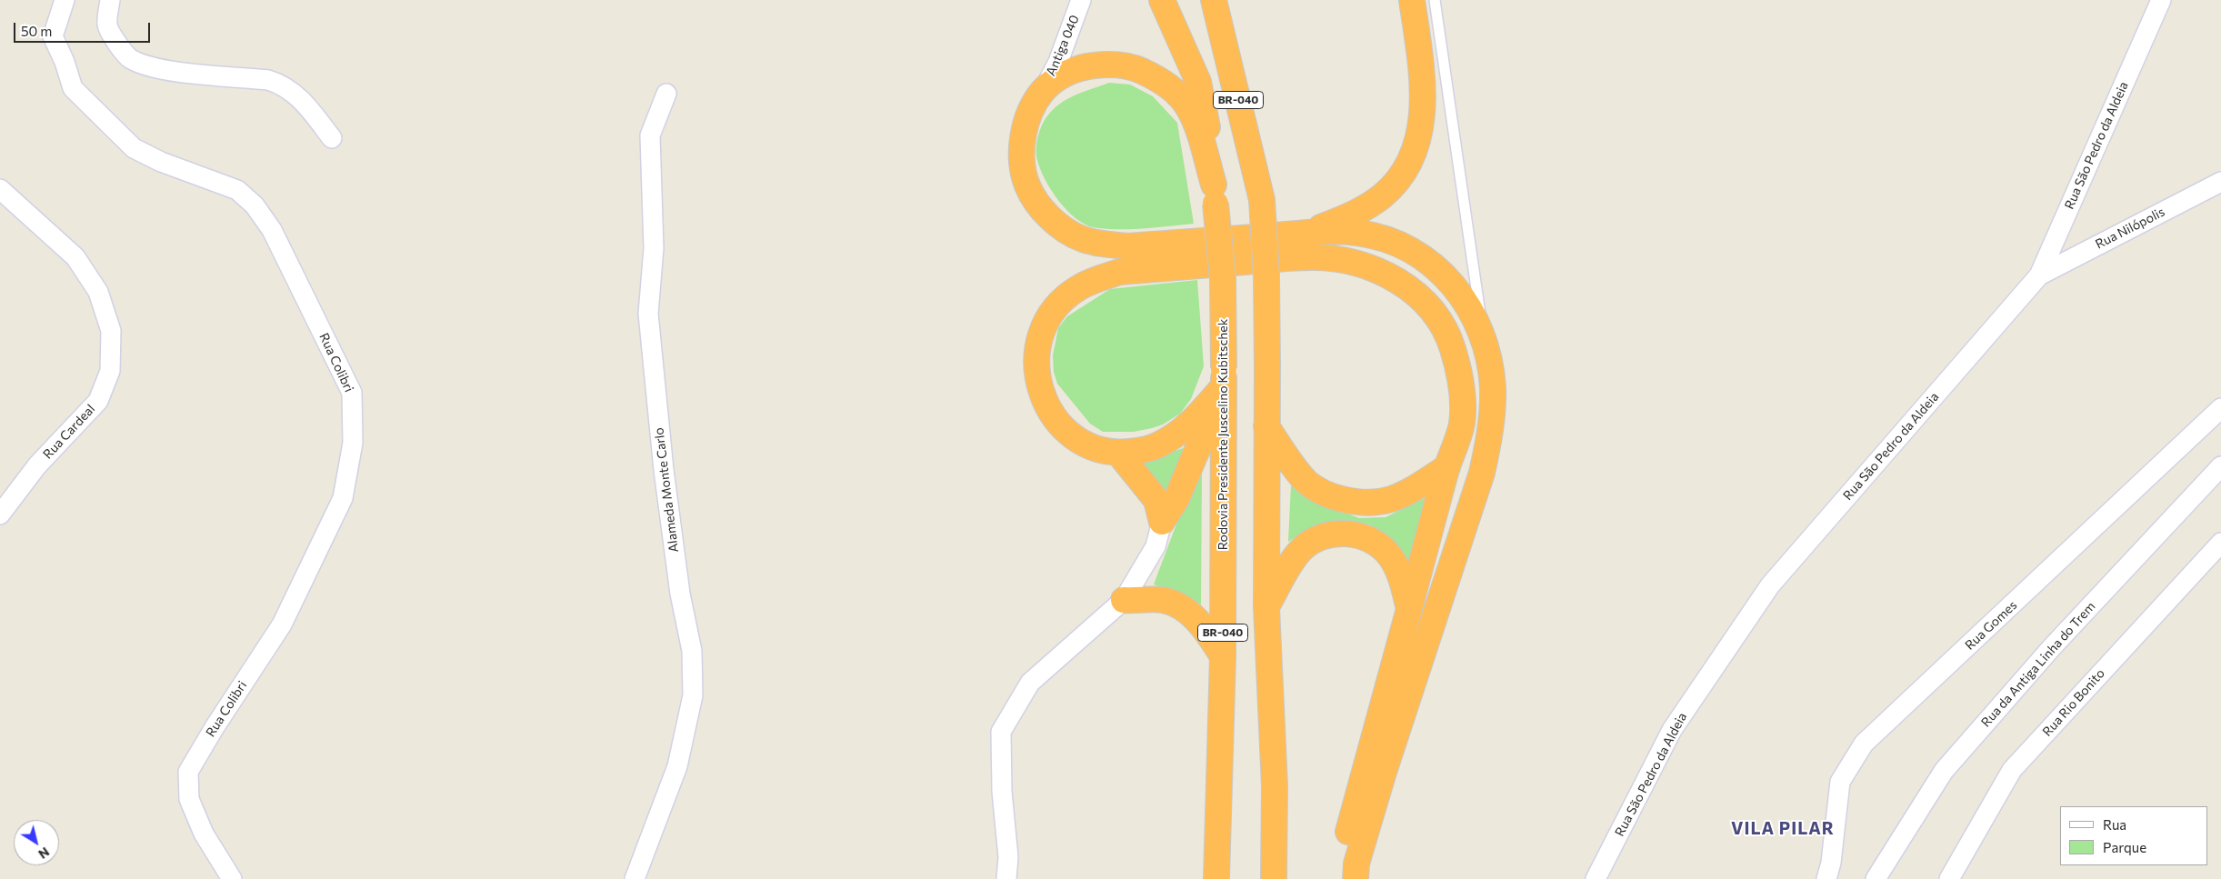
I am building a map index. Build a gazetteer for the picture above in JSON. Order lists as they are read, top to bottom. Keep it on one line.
{"streets":{"highway":["BR-040","Rodovia Presidente Juscelino Kubitschek"],"street":["Antiga 040","Rua São Pedro da Aldeia","Rua Nilópolis","Rua Colibri","Rua Cardeal","Alameda Monte Carlo","Rua Gomes","Rua da Antiga Linha do Trem","Rua Rio Bonito"]},"crossings":[["Rua São Pedro da Aldeia","Rua Nilópolis"]],"districts":["VILA PILAR"],"legend":["Rua","Parque"],"scale_bar":"50 m","north":"bottom right"}
